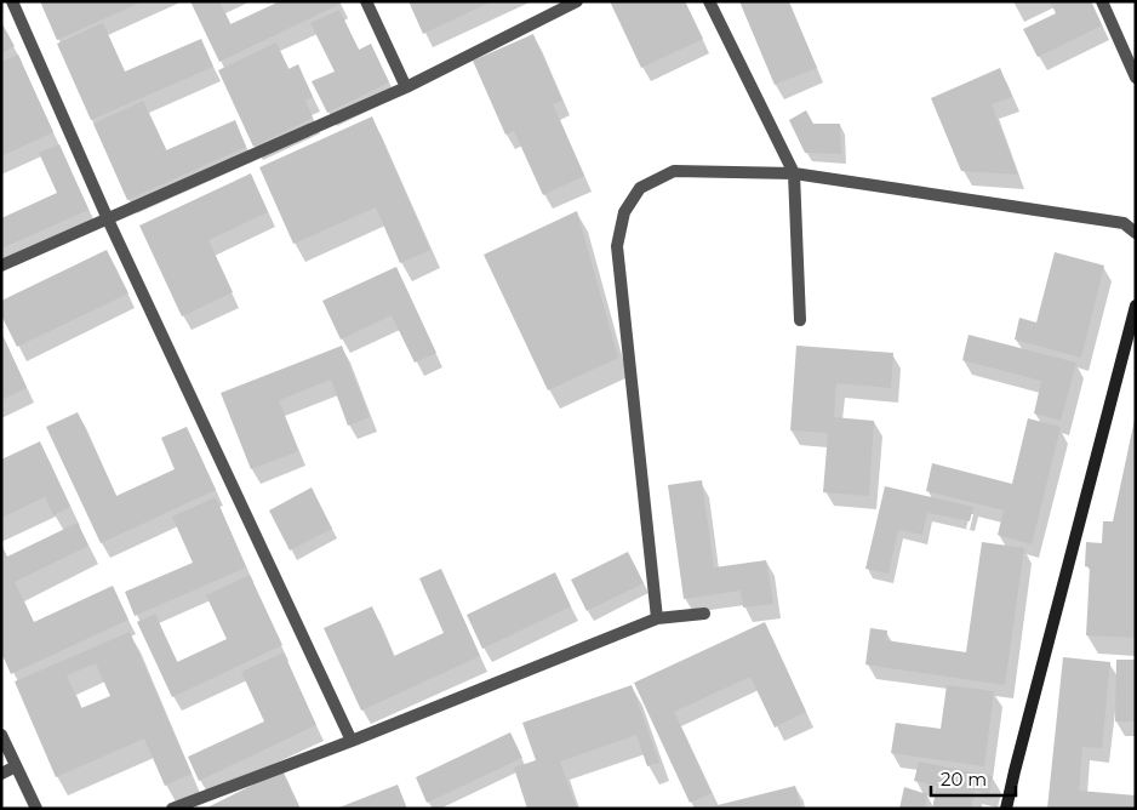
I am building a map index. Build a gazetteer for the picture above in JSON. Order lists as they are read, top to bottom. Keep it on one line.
{"scale_bar":"20 m"}
